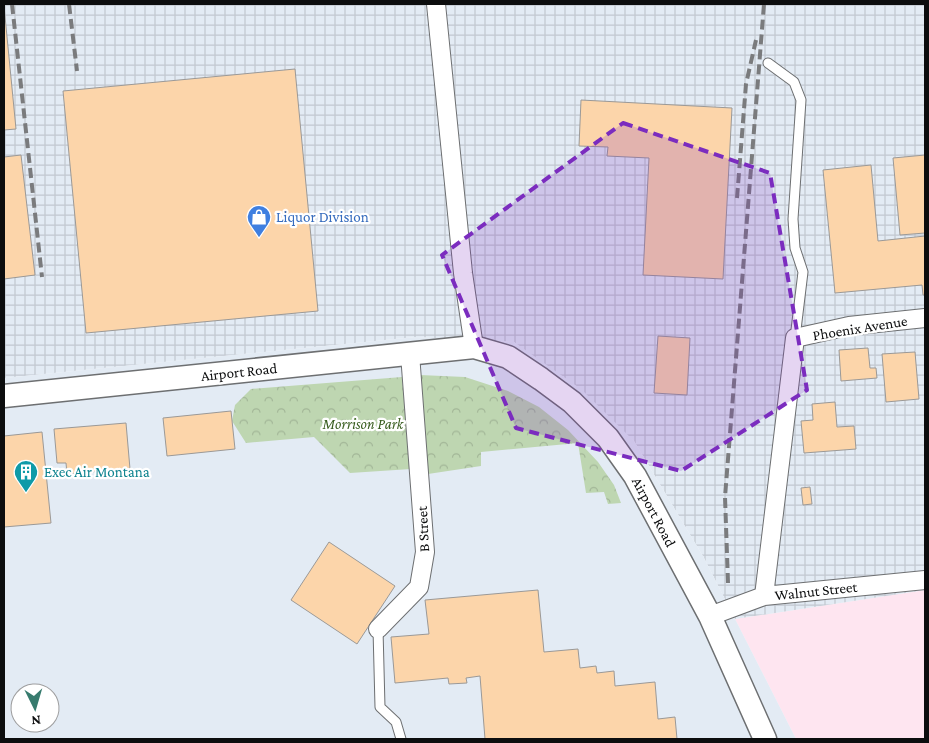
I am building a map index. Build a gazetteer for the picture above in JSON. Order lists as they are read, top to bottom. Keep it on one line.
{"streets":{"street":["Phoenix Avenue","Airport Road","B Street","Walnut Street"]},"crossings":[["Airport Road","B Street"],["Airport Road","Walnut Street"]],"parks":["Morrison Park"],"places":{"shop":["Liquor Division"],"building":["Exec Air Montana"]},"north":"bottom"}
